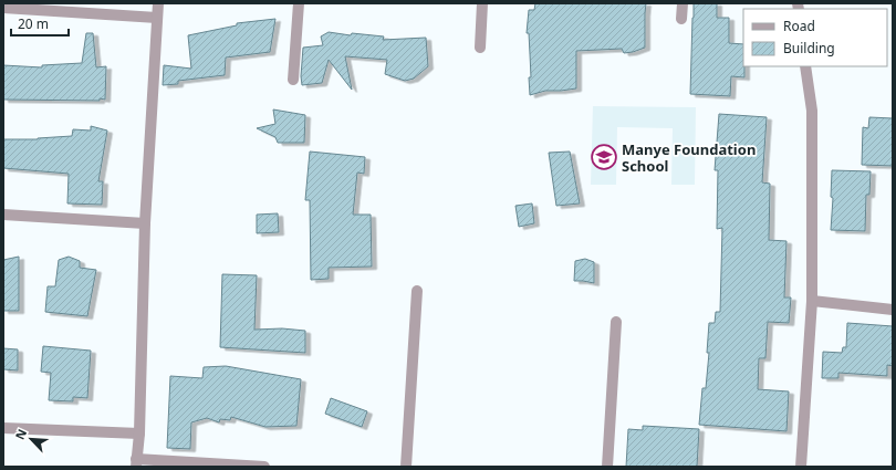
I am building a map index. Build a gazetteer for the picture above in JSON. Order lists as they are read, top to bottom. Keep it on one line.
{"places":{"school or university":["Manye Foundation School"]},"legend":["Road","Building"],"scale_bar":"20 m","north":"top left"}
